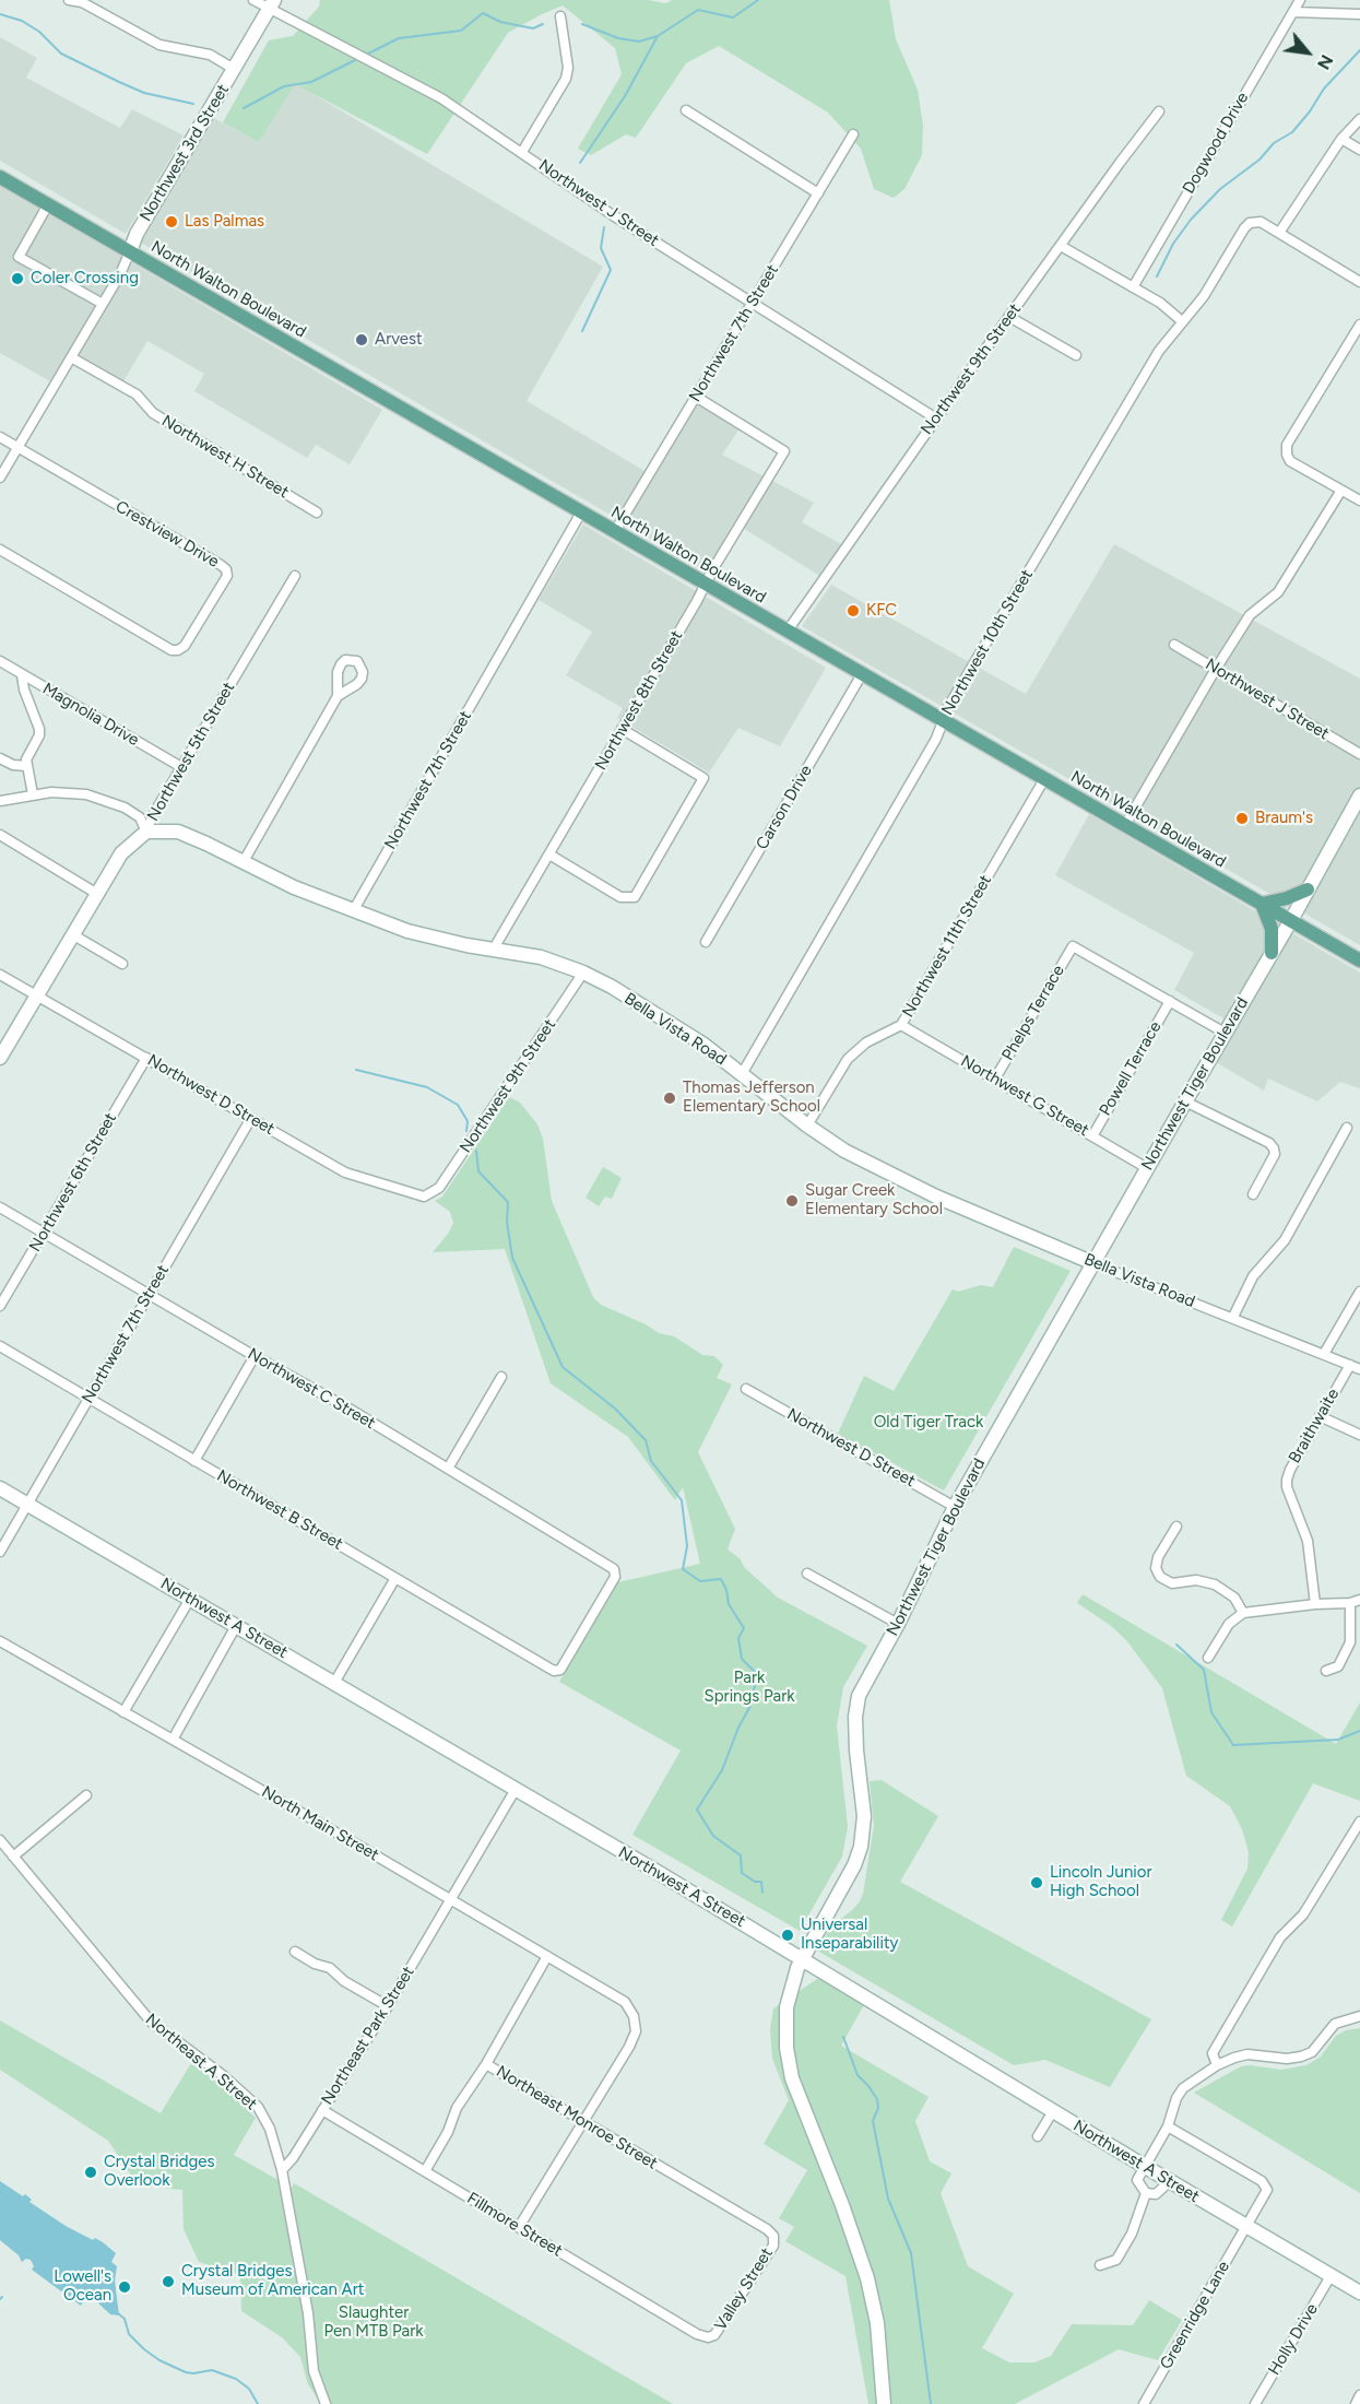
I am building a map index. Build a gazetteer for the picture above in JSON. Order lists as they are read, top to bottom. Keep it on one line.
{"streets":{"main road":["North Walton Boulevard"],"street":["Dogwood Drive","Northwest 3rd Street","Northwest J Street","Northwest 7th Street","Northwest 9th Street","Northwest H Street","Crestview Drive","Northwest 10th Street","Northwest 8th Street","Magnolia Drive","Northwest 5th Street","Carson Drive","Northwest 11th Street","Phelps Terrace","Bella Vista Road","Powell Terrace","Northwest Tiger Boulevard","Northwest D Street","Northwest G Street","Northwest 6th Street","Northwest C Street","Braithwaite","Northwest B Street","Northwest A Street","North Main Street","Northeast Park Street","Northeast A Street","Northeast Monroe Street","Fillmore Street","Valley Street","Greenridge Lane","Holly Drive"]},"crossings":[["Northwest 3rd Street","Northwest J Street"],["Northwest 3rd Street","North Walton Boulevard"],["Northwest 3rd Street","Northwest H Street"],["Northwest 3rd Street","Crestview Drive"],["Northwest J Street","Northwest 7th Street"],["Northwest J Street","Northwest 9th Street"],["North Walton Boulevard","Northwest 7th Street"],["North Walton Boulevard","Northwest 9th Street"],["North Walton Boulevard","Northwest 10th Street"],["North Walton Boulevard","Northwest 8th Street"],["North Walton Boulevard","Carson Drive"],["North Walton Boulevard","Northwest 11th Street"],["North Walton Boulevard","Northwest Tiger Boulevard"],["Northwest 7th Street","Northwest 8th Street"],["Northwest 7th Street","Bella Vista Road"],["Northwest 7th Street","Northwest D Street"],["Northwest 7th Street","Northwest C Street"],["Northwest 7th Street","Northwest B Street"],["Northwest 7th Street","Northwest A Street"],["Northwest 9th Street","Bella Vista Road"],["Northwest 9th Street","Northwest D Street"],["Northwest 10th Street","Bella Vista Road"],["Northwest 8th Street","Bella Vista Road"],["Magnolia Drive","Northwest 5th Street"],["Northwest 5th Street","Bella Vista Road"],["Northwest 5th Street","Northwest D Street"],["Northwest 11th Street","Bella Vista Road"],["Northwest 11th Street","Northwest G Street"],["Phelps Terrace","Powell Terrace"],["Phelps Terrace","Northwest G Street"],["Bella Vista Road","Northwest Tiger Boulevard"],["Bella Vista Road","Braithwaite"],["Powell Terrace","Northwest G Street"],["Northwest Tiger Boulevard","Northwest D Street"],["Northwest Tiger Boulevard","Northwest G Street"],["Northwest Tiger Boulevard","Northwest A Street"],["Northwest D Street","Northwest 6th Street"],["Northwest 6th Street","Northwest C Street"],["Northwest C Street","Northwest B Street"],["Northwest A Street","Northeast Park Street"],["Northwest A Street","Greenridge Lane"],["Northwest A Street","Holly Drive"],["North Main Street","Northeast Park Street"],["North Main Street","Northeast Monroe Street"],["Northeast Park Street","Northeast A Street"],["Northeast Park Street","Fillmore Street"],["Northeast Monroe Street","Valley Street"],["Fillmore Street","Valley Street"]],"parks":["Old Tiger Track","Park Springs Park","Slaughter Pen MTB Park"],"places":["Las Palmas","Coler Crossing","Arvest","KFC","Braum's","Thomas Jefferson Elementary School","Sugar Creek Elementary School","Lincoln Junior High School","Universal Inseparability","Crystal Bridges Overlook","Crystal Bridges Museum of American Art","Lowell's Ocean"],"north":"bottom right"}
